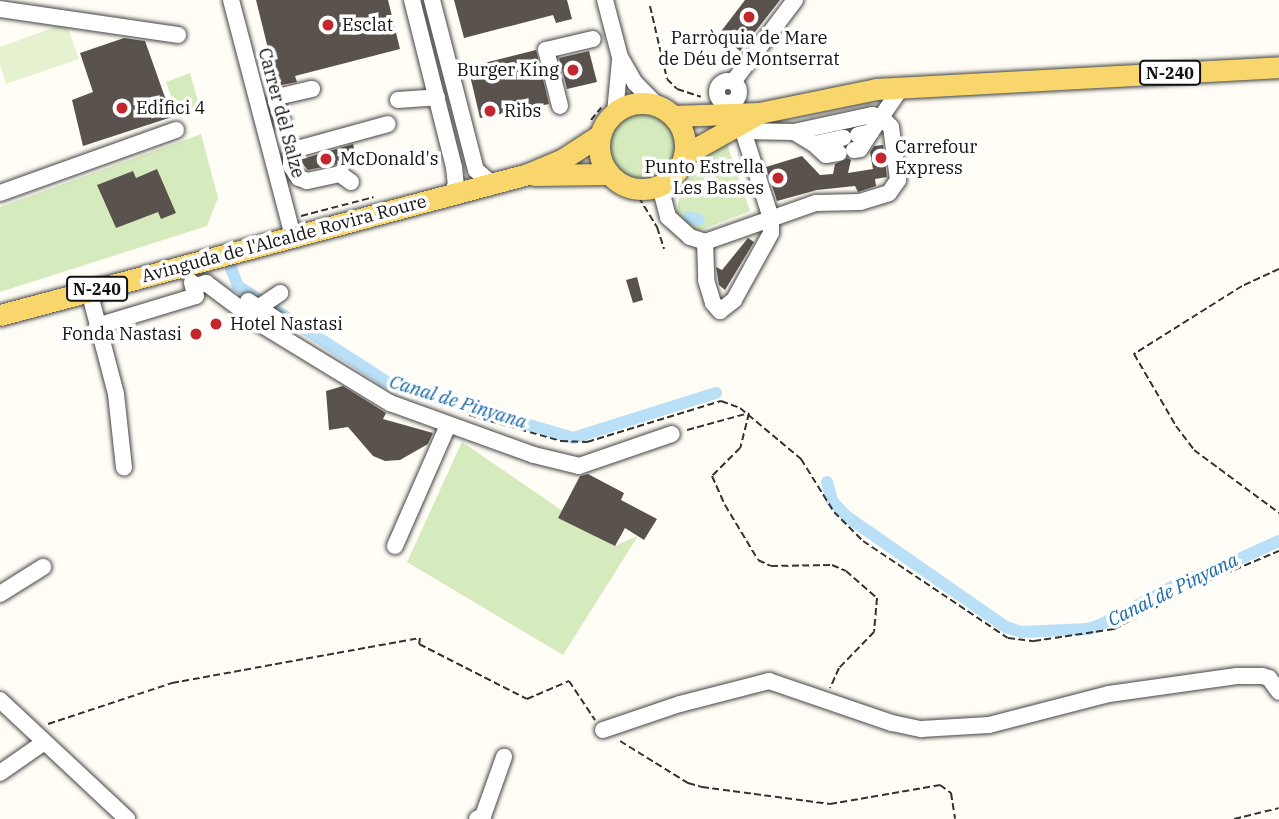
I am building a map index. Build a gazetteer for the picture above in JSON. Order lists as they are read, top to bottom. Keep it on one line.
{"streets":{"main road":["N-240","Avinguda de l'Alcalde Rovira Roure"],"street":["Carrer del Salze"]},"crossings":[["N-240","Avinguda de l'Alcalde Rovira Roure"],["Carrer del Salze","Avinguda de l'Alcalde Rovira Roure"]],"water":["Canal de Pinyana"],"places":["Parròquia de Mare de Déu de Montserrat","Esclat","Burger King","Edifici 4","Ribs","Carrefour Express","McDonald's","Punto Estrella Les Basses","Hotel Nastasi","Fonda Nastasi"]}
